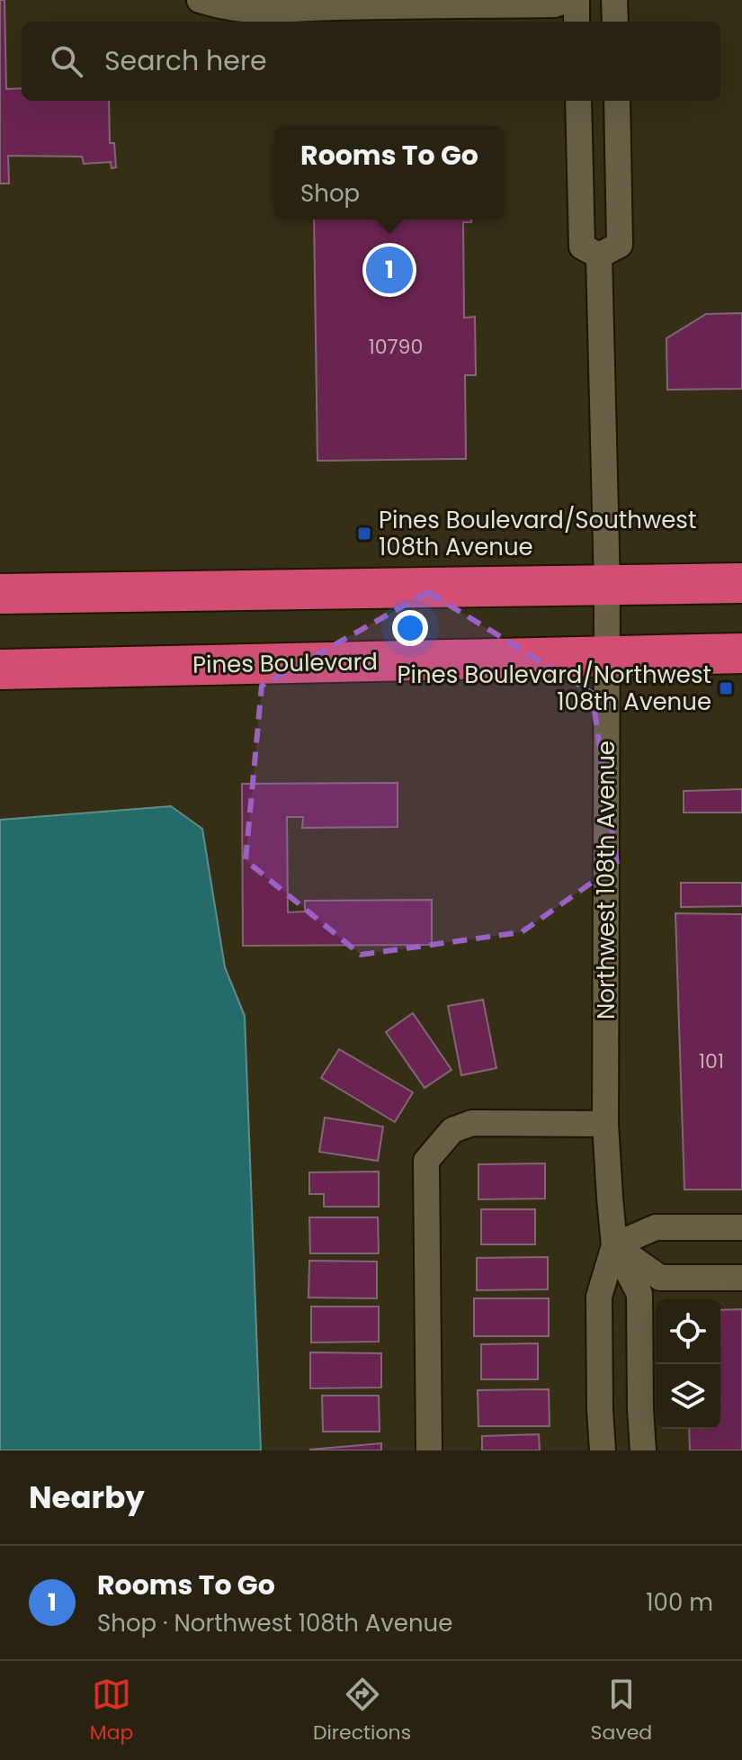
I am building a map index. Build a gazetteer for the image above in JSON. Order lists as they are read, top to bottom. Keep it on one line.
{"streets":{"highway":["Pines Boulevard"],"street":["Northwest 108th Avenue"]},"crossings":[["Pines Boulevard","Northwest 108th Avenue"]],"places":{"transit":["Pines Boulevard/Southwest 108th Avenue","Pines Boulevard/Northwest 108th Avenue"]},"house_numbers":["10790","101"],"page":{"search":"Search here","popup":["Rooms To Go","Shop"],"pins":"1","heading":"Nearby","list":[{"mark":"1","name":"Rooms To Go","note":"Shop · Northwest 108th Avenue","value":"100 m"}],"nav":["Map","Directions","Saved"]}}
